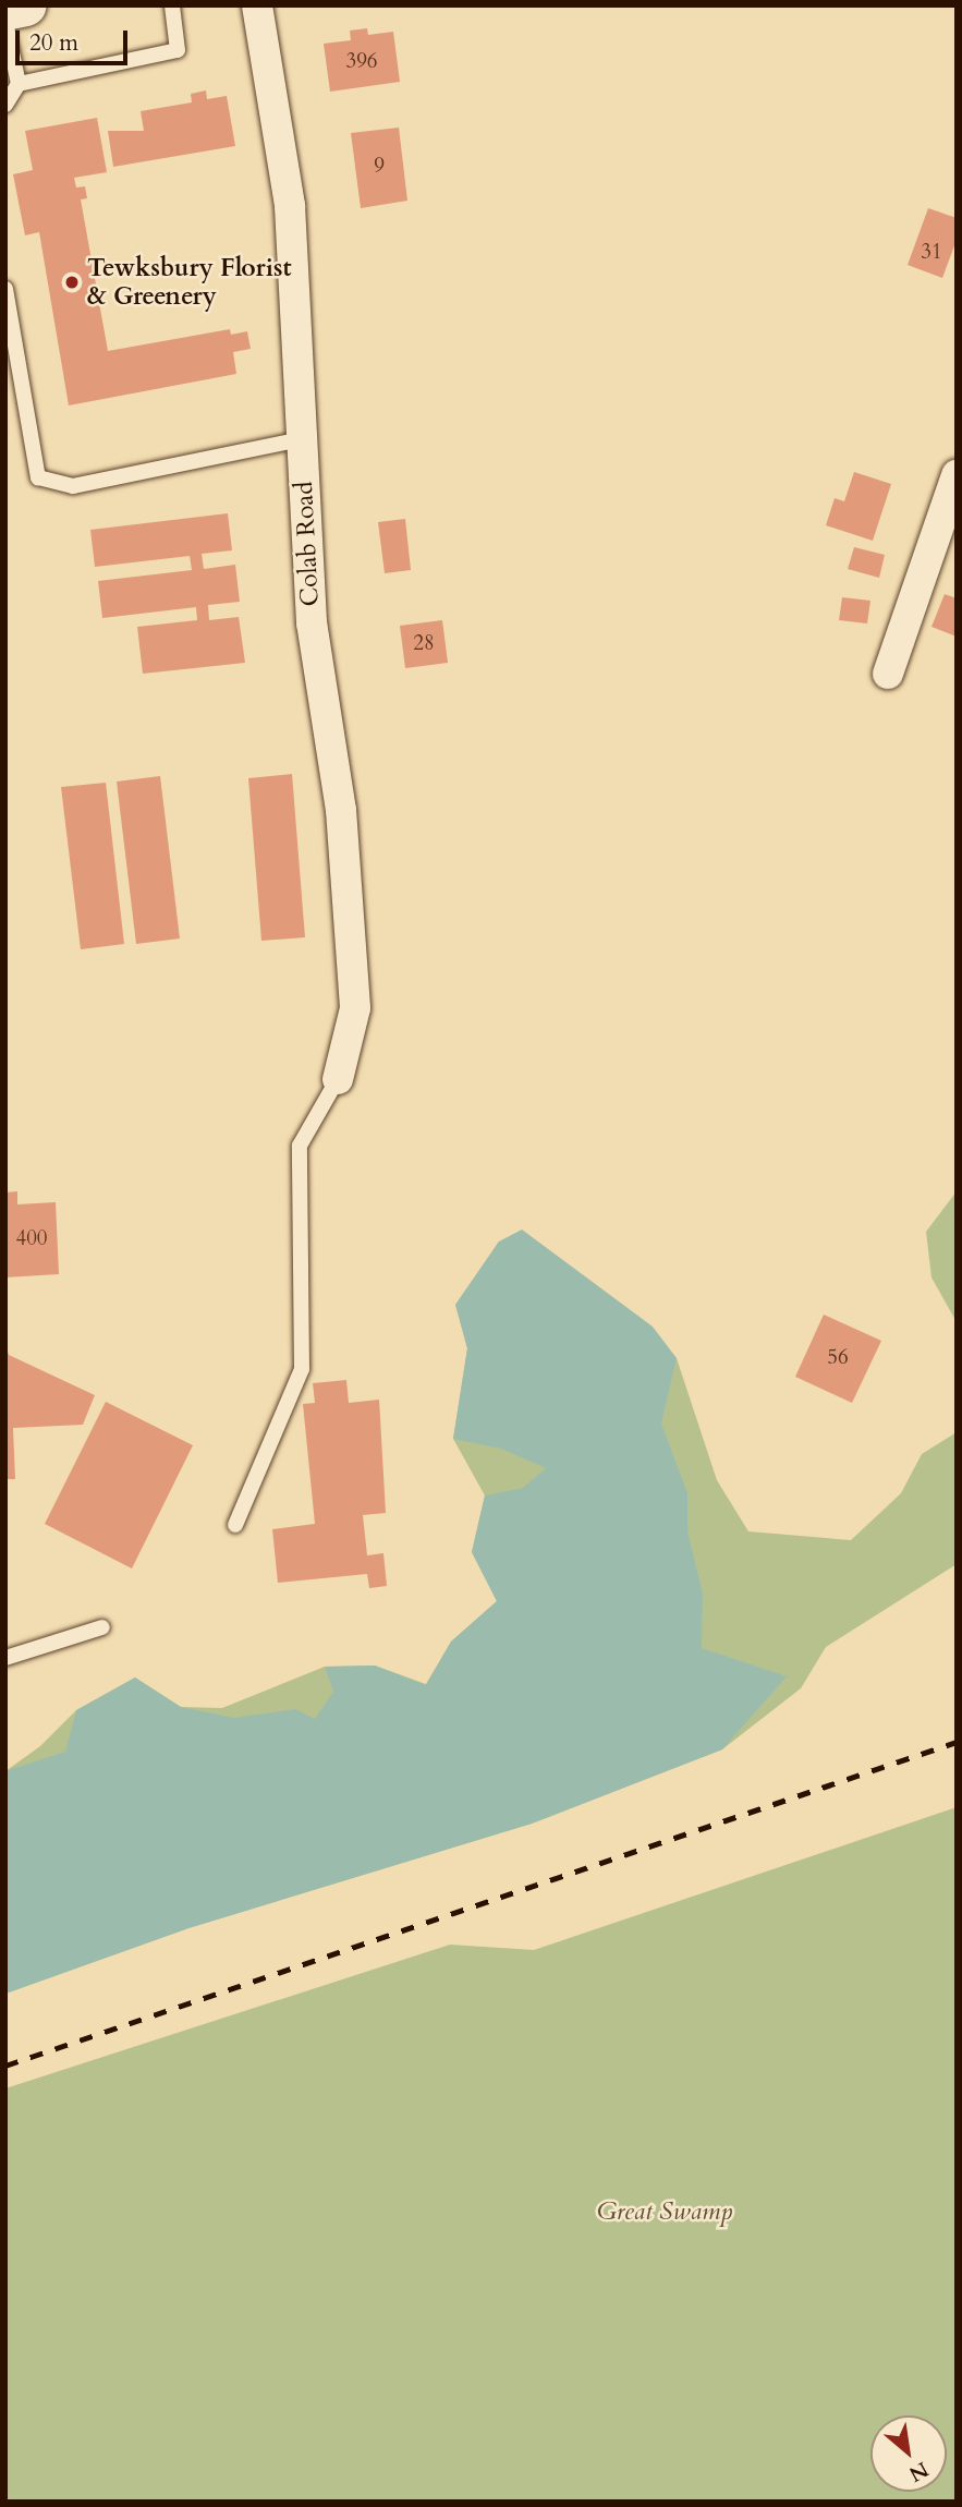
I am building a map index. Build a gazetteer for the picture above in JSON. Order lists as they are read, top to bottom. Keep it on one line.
{"streets":{"street":["Colab Road"]},"parks":["Great Swamp"],"places":["Tewksbury Florist & Greenery"],"house_numbers":["396","9","31","28","400","56"],"scale_bar":"20 m","north":"bottom right"}
